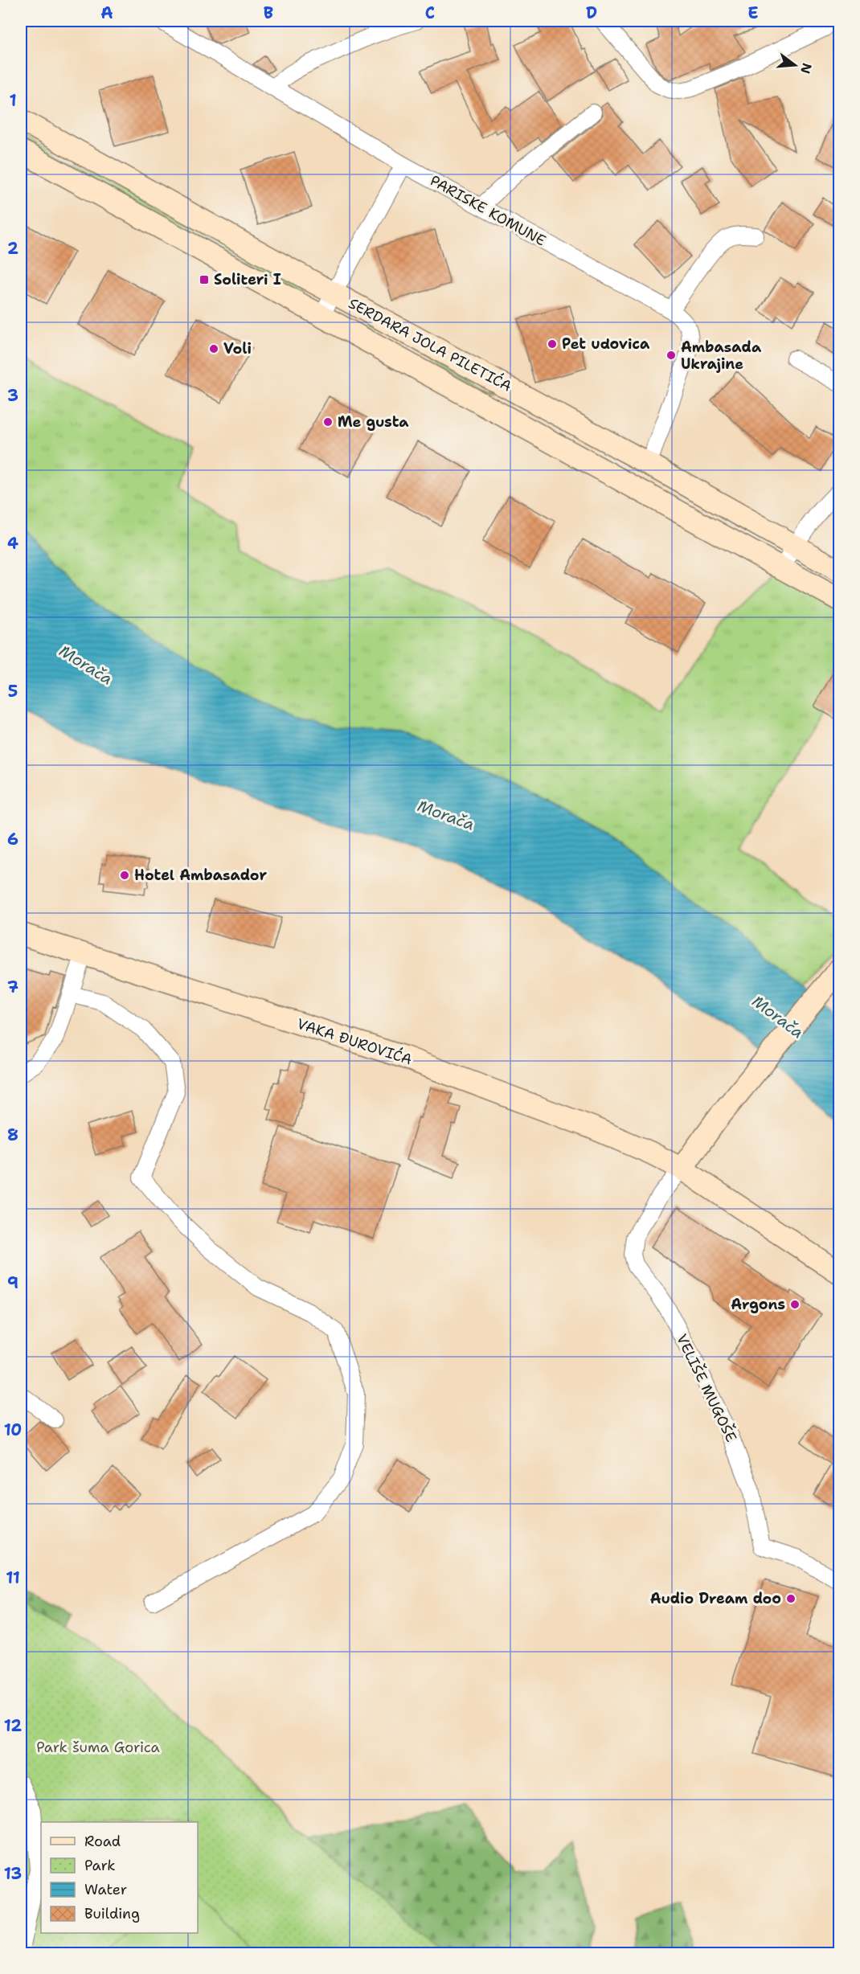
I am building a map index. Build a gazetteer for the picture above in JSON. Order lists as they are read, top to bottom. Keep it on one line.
{"streets":{"main road":["SERDARA JOLA PILETIĆA","VAKA ĐUROVIĆA"],"street":["PARISKE KOMUNE","VELIŠE MUGOŠE"]},"crossings":[["PARISKE KOMUNE","SERDARA JOLA PILETIĆA"],["VAKA ĐUROVIĆA","VELIŠE MUGOŠE"]],"water":["Morača"],"parks":["Park šuma Gorica"],"places":{"transit":["Soliteri I"],"other":["Pet udovica","Voli","Ambasada Ukrajine","Me gusta","Hotel Ambasador","Argons","Audio Dream doo"]},"legend":["Road","Park","Water","Building"],"north":"right","grid":{"columns":["A","B","C","D","E"],"rows":["1","2","3","4","5","6","7","8","9","10","11","12","13"]}}
